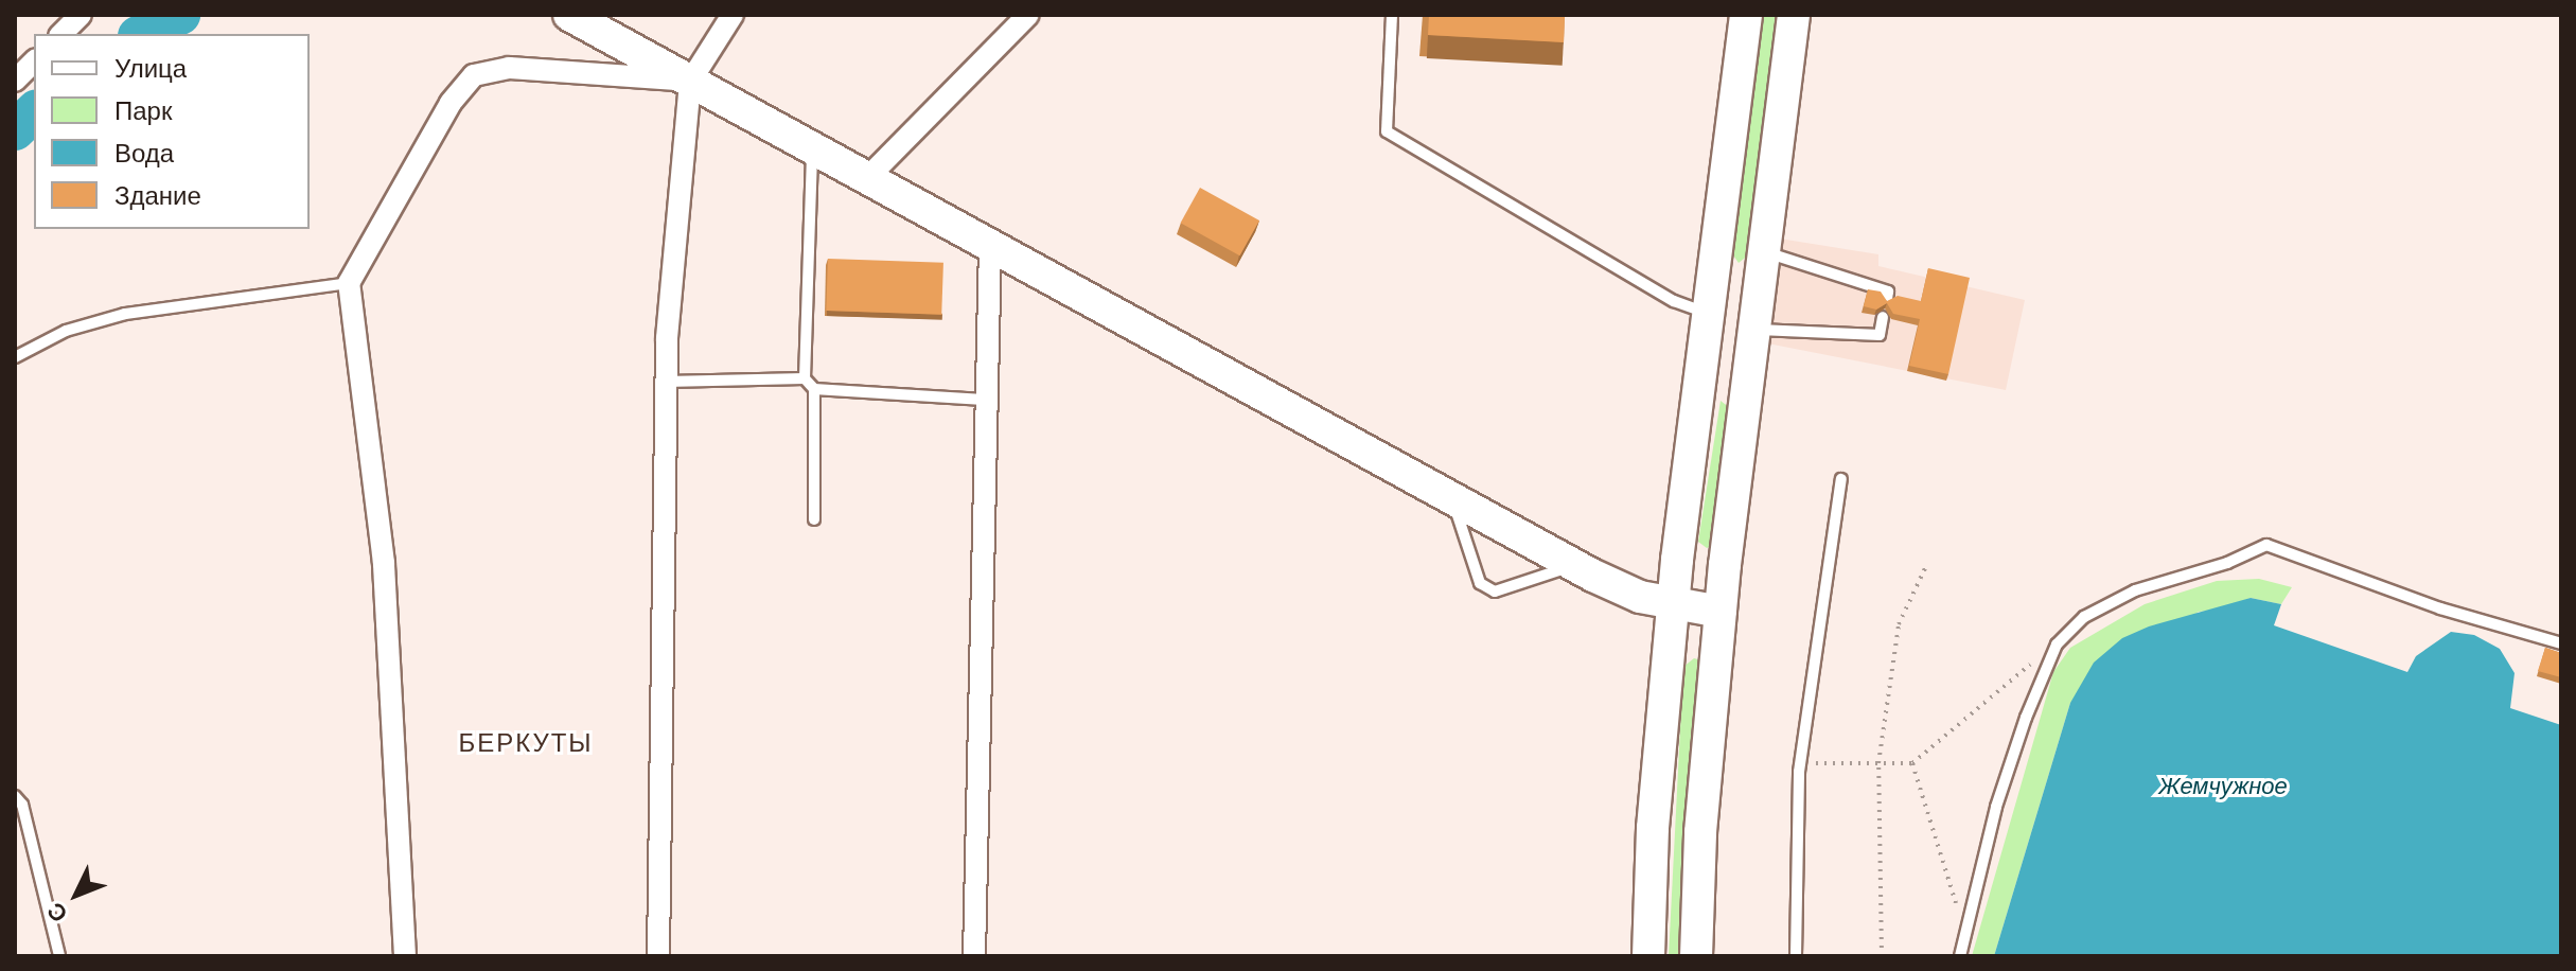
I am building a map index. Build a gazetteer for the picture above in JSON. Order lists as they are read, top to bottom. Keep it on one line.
{"districts":["БЕРКУТЫ"],"water":["Жемчужное"],"legend":["Улица","Парк","Вода","Здание"],"north":"bottom left"}
